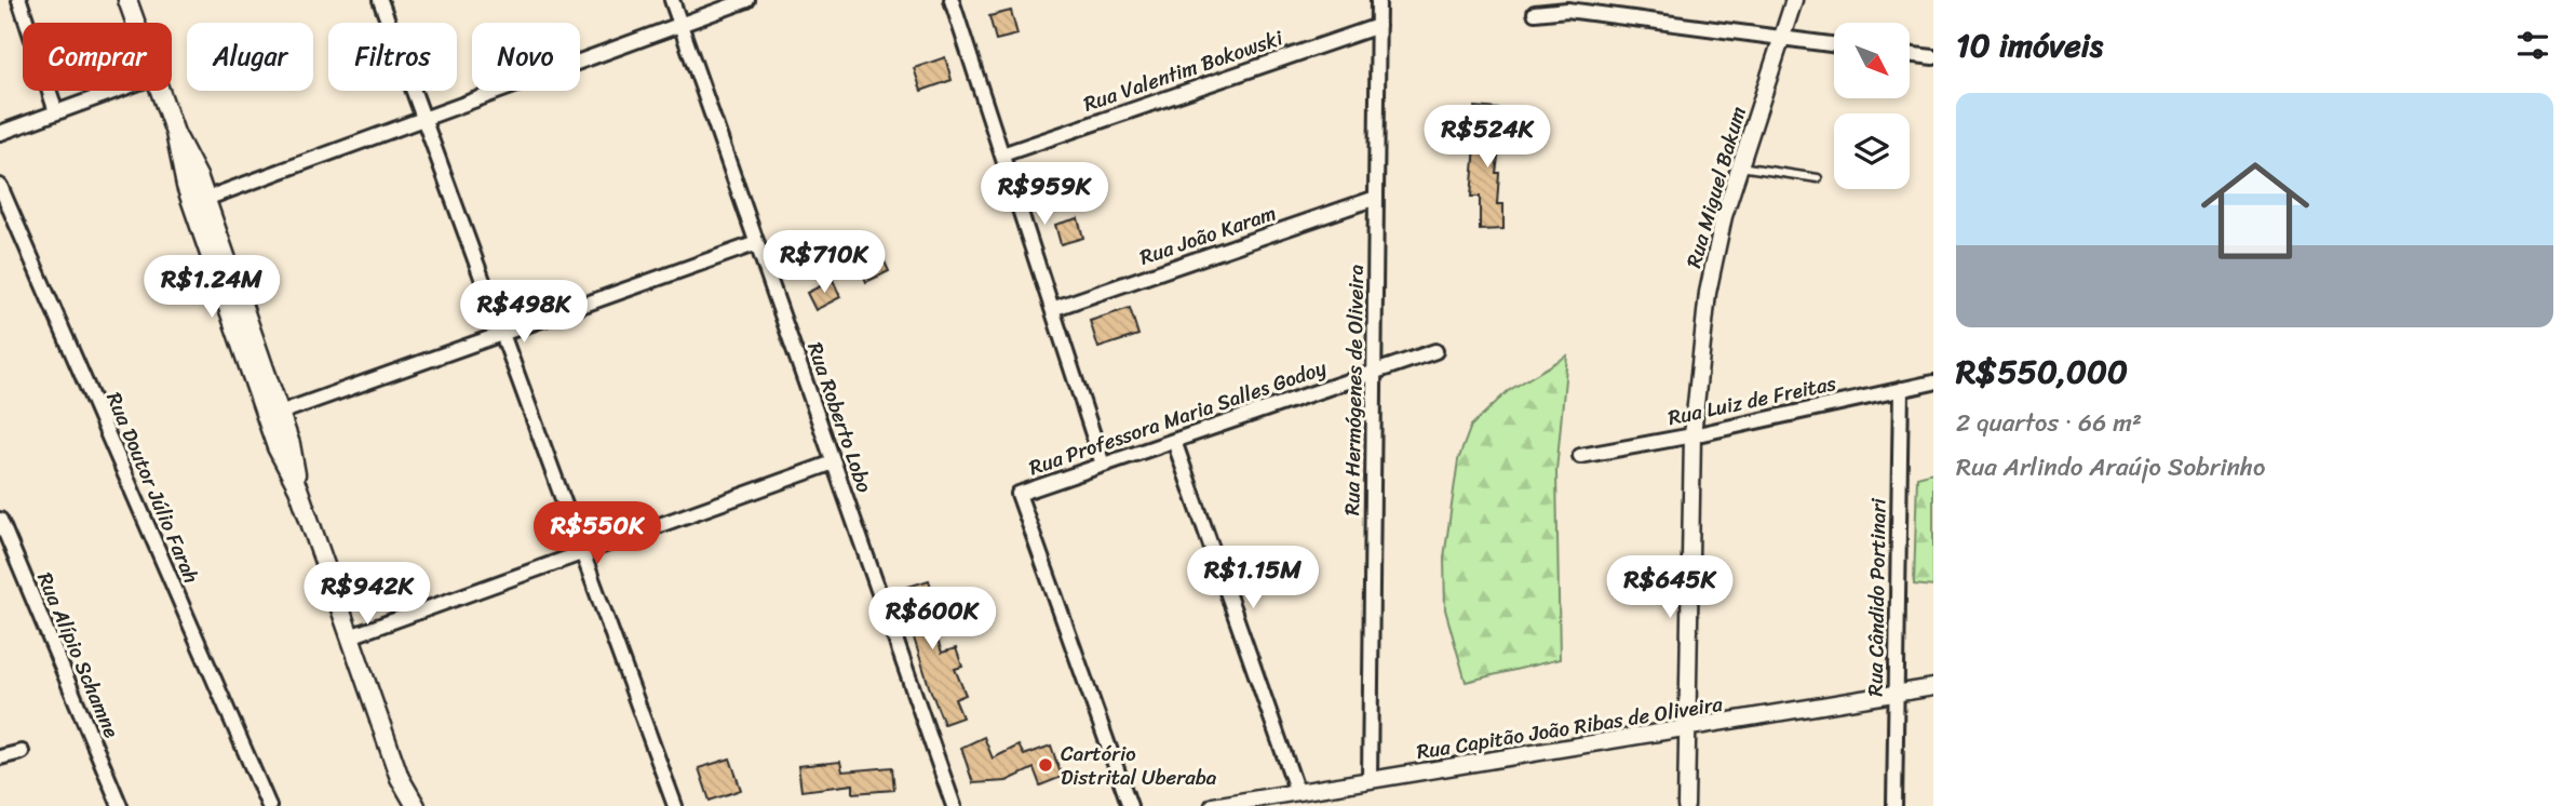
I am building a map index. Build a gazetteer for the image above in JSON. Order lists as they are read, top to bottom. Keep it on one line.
{"streets":{"street":["Rua Valentim Bokowski","Rua Miguel Bakum","Rua João Karam","Rua Hermógenes de Oliveira","Rua Luiz de Freitas","Rua Roberto Lobo","Rua Professora Maria Salles Godoy","Rua Doutor Júlio Farah","Rua Cândido Portinari","Rua Alípio Schamne","Rua Capitão João Ribas de Oliveira"]},"crossings":[["Rua Valentim Bokowski","Rua Hermógenes de Oliveira"],["Rua Miguel Bakum","Rua Luiz de Freitas"],["Rua Miguel Bakum","Rua Capitão João Ribas de Oliveira"],["Rua João Karam","Rua Hermógenes de Oliveira"],["Rua Hermógenes de Oliveira","Rua Professora Maria Salles Godoy"],["Rua Hermógenes de Oliveira","Rua Capitão João Ribas de Oliveira"],["Rua Luiz de Freitas","Rua Cândido Portinari"],["Rua Cândido Portinari","Rua Capitão João Ribas de Oliveira"]],"places":["Cartório Distrital Uberaba"],"north":"bottom right","page":{"heading":"10 imóveis","chip":["Comprar","Alugar","Filtros","Novo"],"list":[{"name":"R$550,000","note":"2 quartos · 66 m² · Rua Arlindo Araújo Sobrinho"}],"price":["R$524K","R$959K","R$710K","R$1.24M","R$498K","R$550K","R$1.15M","R$645K","R$942K","R$600K"]}}
